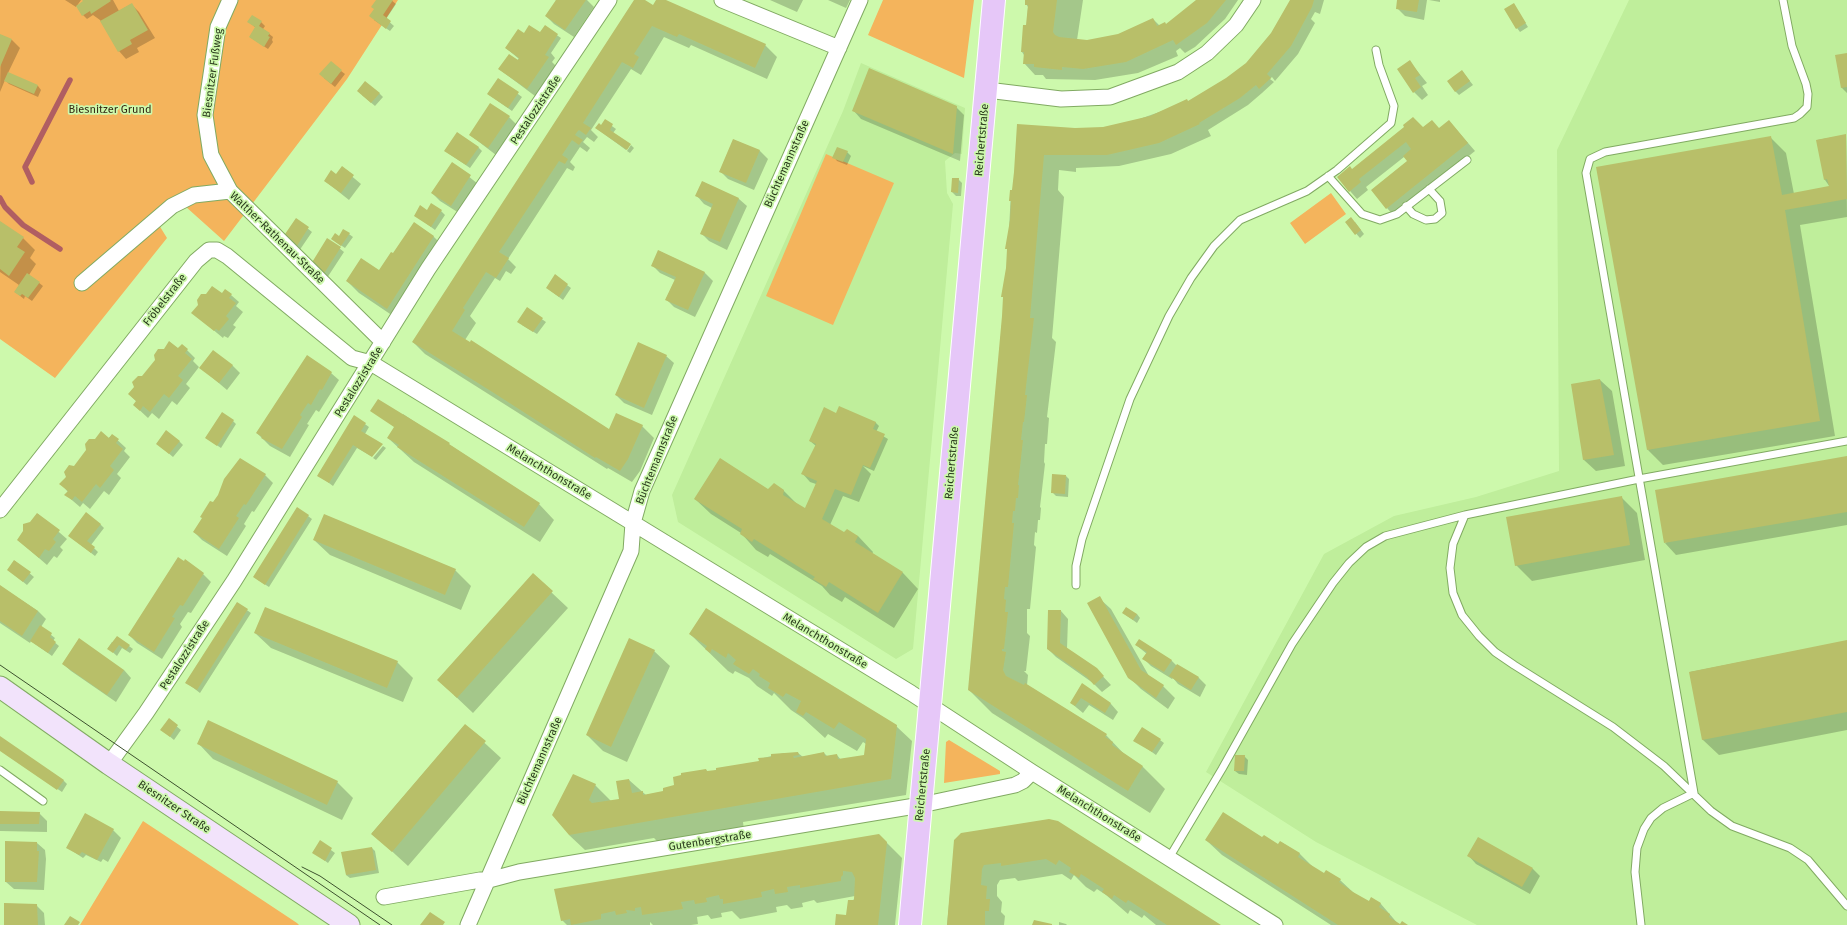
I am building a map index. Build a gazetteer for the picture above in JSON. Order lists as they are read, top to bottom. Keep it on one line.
{"streets":{"main road":["Reichertstraße","Biesnitzer Straße"],"street":["Biesnitzer Fußweg","Pestalozzistraße","Büchtemannstraße","Walther-Rathenau-Straße","Fröbelstraße","Melanchthonstraße","Gutenbergstraße"]},"crossings":[["Biesnitzer Fußweg","Walther-Rathenau-Straße"],["Pestalozzistraße","Walther-Rathenau-Straße"],["Pestalozzistraße","Fröbelstraße"],["Pestalozzistraße","Melanchthonstraße"],["Pestalozzistraße","Biesnitzer Straße"],["Reichertstraße","Melanchthonstraße"],["Reichertstraße","Gutenbergstraße"],["Büchtemannstraße","Melanchthonstraße"],["Büchtemannstraße","Gutenbergstraße"],["Fröbelstraße","Melanchthonstraße"],["Melanchthonstraße","Gutenbergstraße"]],"parks":["Biesnitzer Grund"]}
